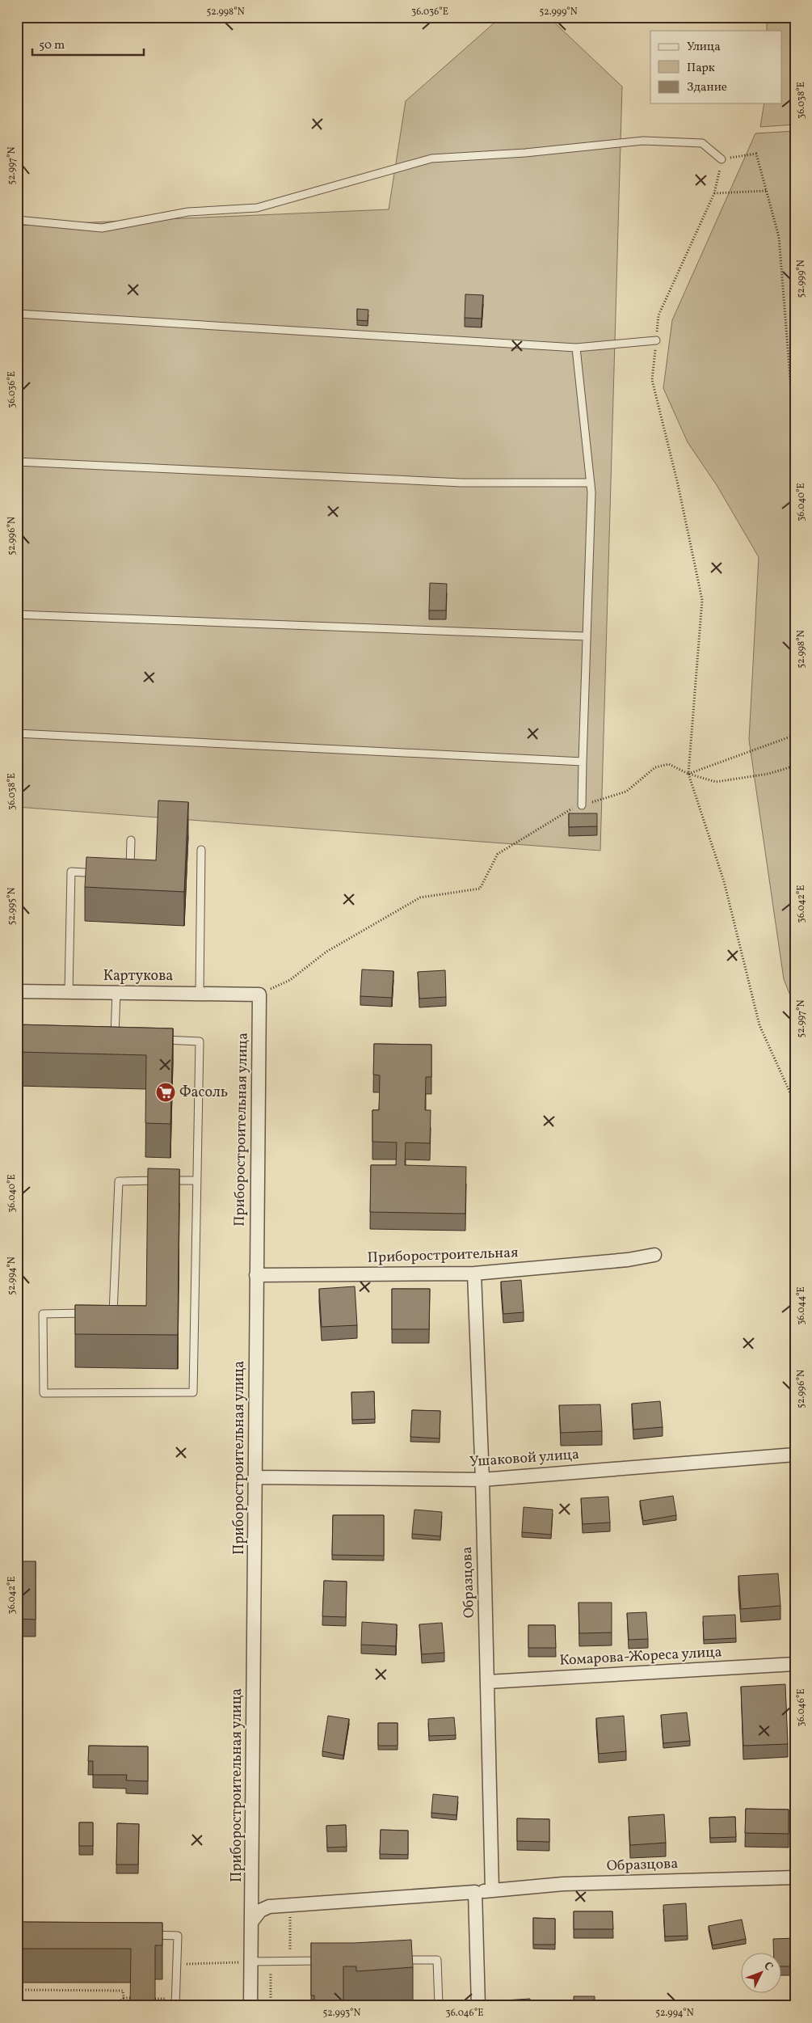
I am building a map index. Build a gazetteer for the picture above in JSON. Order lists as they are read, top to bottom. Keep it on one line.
{"streets":{"street":["Картукова","Приборостроительная улица","Приборостроительная","Ушаковой улица","Образцова","Комарова-Жореса улица"]},"crossings":[["Картукова","Приборостроительная улица"],["Приборостроительная улица","Приборостроительная"],["Приборостроительная улица","Ушаковой улица"],["Приборостроительная","Образцова"],["Ушаковой улица","Образцова"],["Образцова","Комарова-Жореса улица"]],"places":{"supermarket":["Фасоль"]},"legend":["Улица","Парк","Здание"],"scale_bar":"50 m","north":"top right","coordinates":["52.998°N","36.036°E","52.999°N","36.038°E","52.997°N","36.040°E","52.996°N","36.042°E","52.995°N","52.994°N","36.044°E","36.046°E","52.993°N"]}
